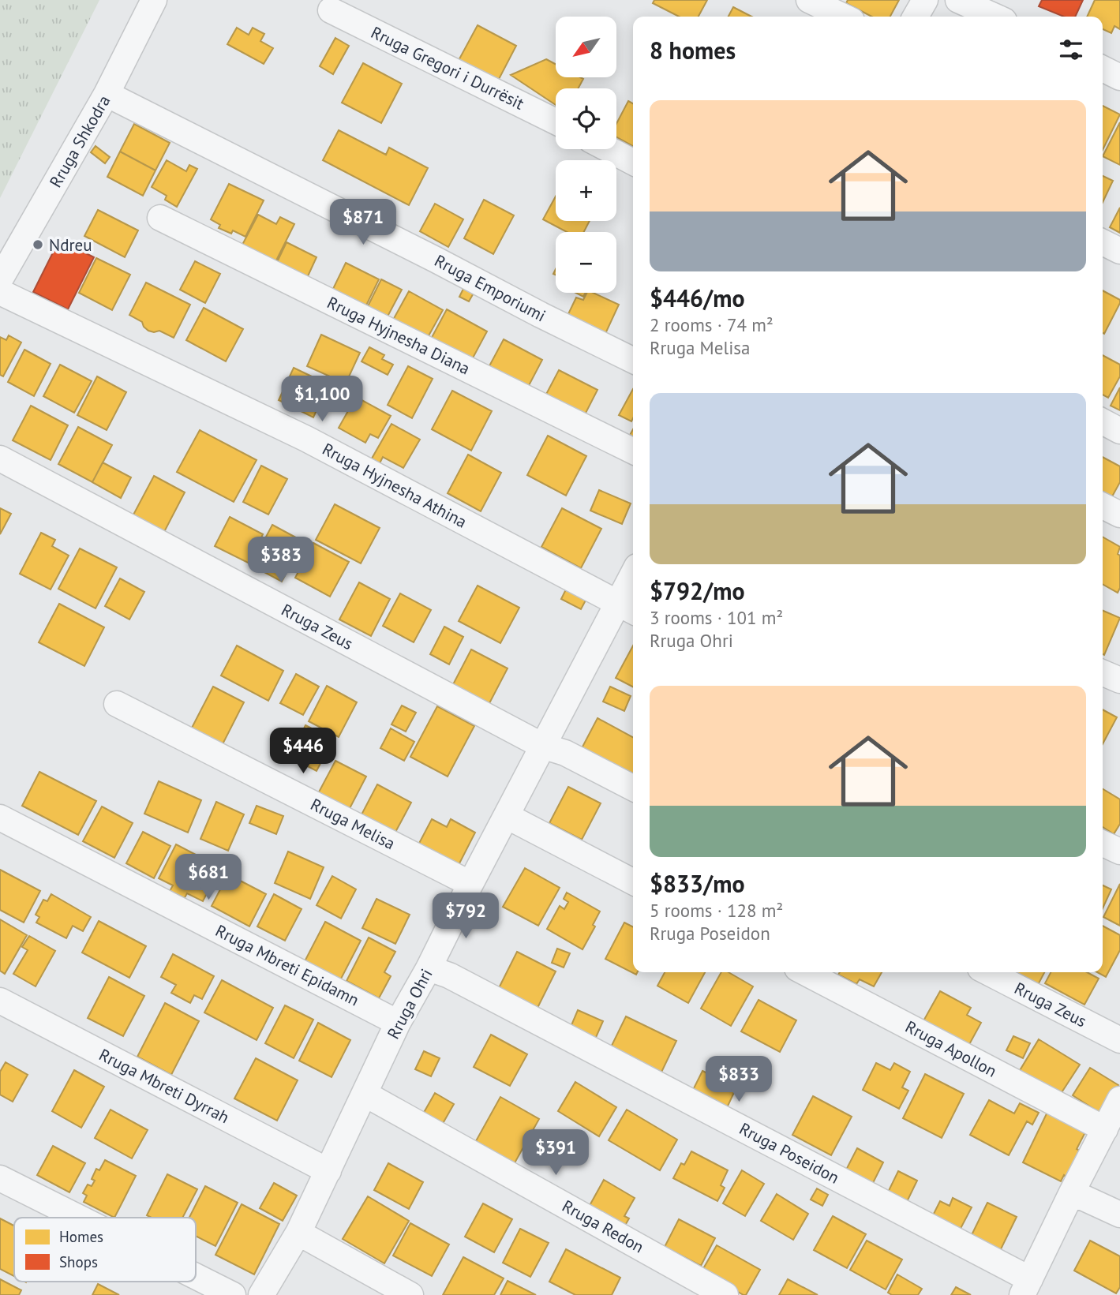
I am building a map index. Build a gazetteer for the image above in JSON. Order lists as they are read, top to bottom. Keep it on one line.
{"streets":{"street":["Rruga Gregori i Durrësit","Rruga Shkodra","Rruga Emporiumi","Rruga Hyjnesha Diana","Rruga Hyjnesha Athina","Rruga Zeus","Rruga Melisa","Rruga Mbreti Epidamn","Rruga Ohri","Rruga Apollon","Rruga Mbreti Dyrrah","Rruga Poseidon","Rruga Redon"]},"crossings":[["Rruga Shkodra","Rruga Emporiumi"],["Rruga Hyjnesha Athina","Rruga Ohri"],["Rruga Zeus","Rruga Ohri"],["Rruga Melisa","Rruga Ohri"],["Rruga Mbreti Epidamn","Rruga Ohri"],["Rruga Ohri","Rruga Mbreti Dyrrah"],["Rruga Ohri","Rruga Poseidon"],["Rruga Ohri","Rruga Redon"]],"places":["Ndreu"],"legend":["Homes","Shops"],"north":"bottom left","page":{"map_buttons":["+","−"],"heading":"8 homes","list":[{"name":"$446/mo","note":"2 rooms · 74 m² · Rruga Melisa"},{"name":"$792/mo","note":"3 rooms · 101 m² · Rruga Ohri"},{"name":"$833/mo","note":"5 rooms · 128 m² · Rruga Poseidon"}],"price":["$871","$1,100","$383","$446","$681","$792","$833","$391"]}}
